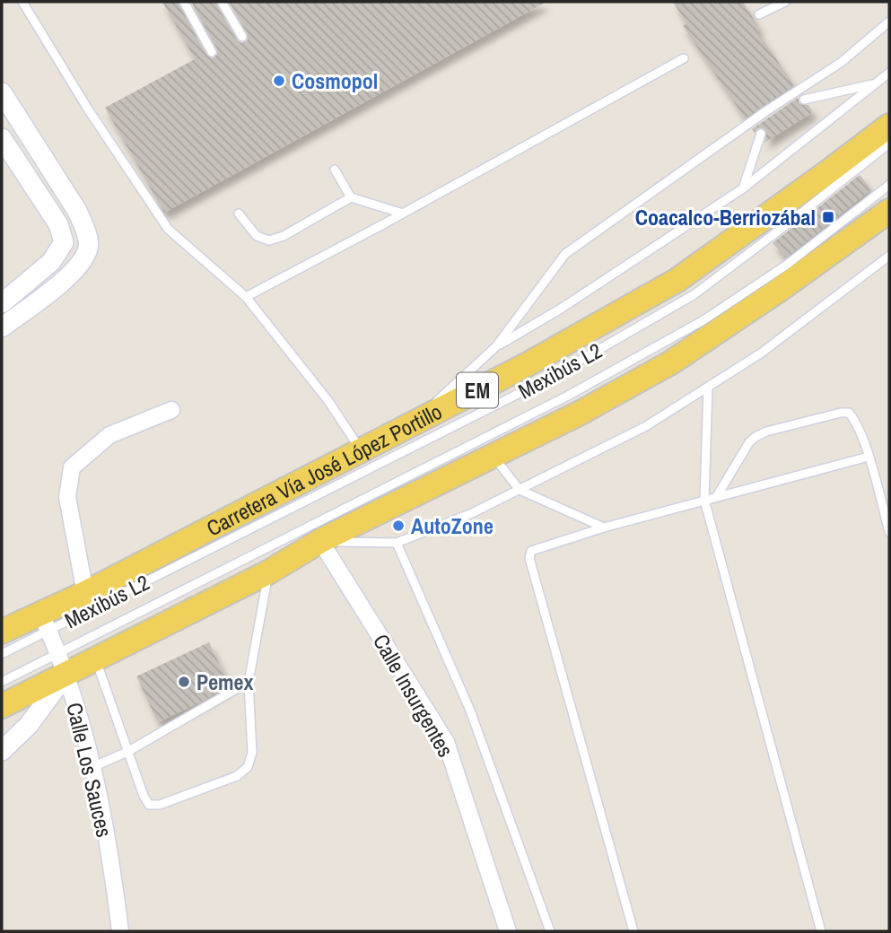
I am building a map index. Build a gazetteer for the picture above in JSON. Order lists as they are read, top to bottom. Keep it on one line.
{"streets":{"main road":["EM","Carretera Vía José López Portillo"],"street":["Calle Insurgentes","Calle Los Sauces"],"lane":["Mexibús L2"]},"crossings":[["Mexibús L2","Carretera Vía José López Portillo"],["Mexibús L2","Calle Los Sauces"],["Carretera Vía José López Portillo","Calle Los Sauces"]],"places":{"other":["Cosmopol","AutoZone","Pemex"],"transit":["Coacalco-Berriozábal"]}}
